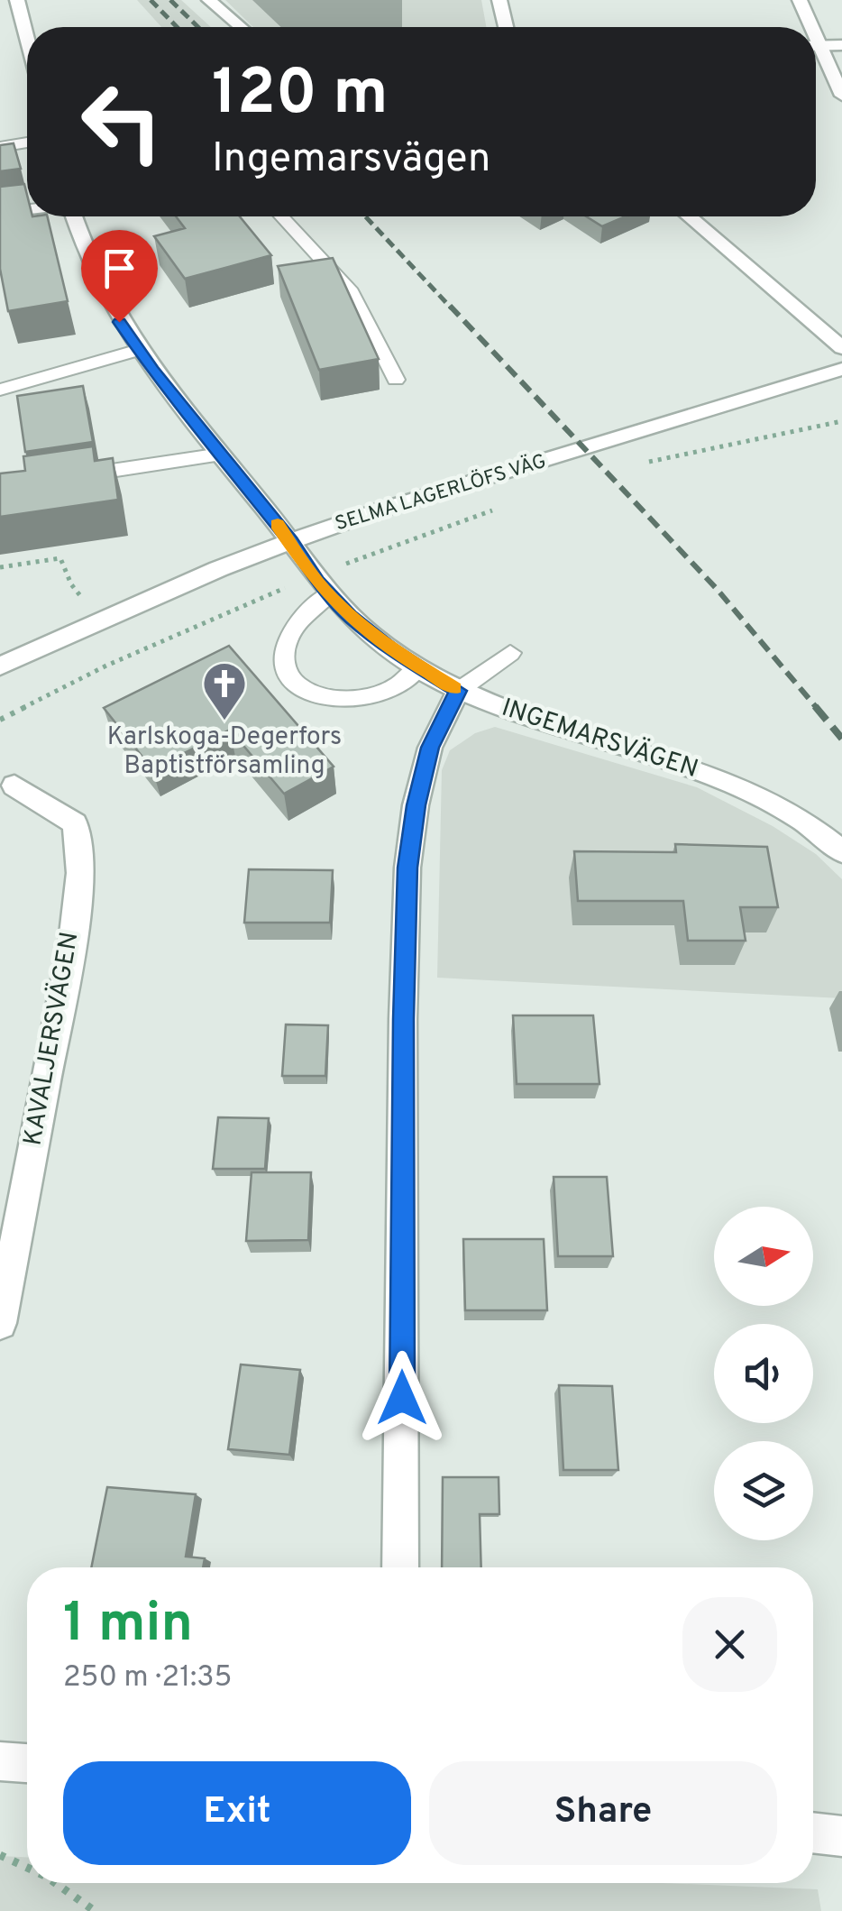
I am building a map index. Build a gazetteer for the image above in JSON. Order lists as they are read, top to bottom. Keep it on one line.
{"streets":{"street":["SELMA LAGERLÖFS VÄG","INGEMARSVÄGEN","KAVALJERSVÄGEN"]},"crossings":[["SELMA LAGERLÖFS VÄG","INGEMARSVÄGEN"]],"places":{"church":["Karlskoga-Degerfors Baptistförsamling"]},"north":"right","page":{"turn":["120 m","Ingemarsvägen"],"heading":["1 min","250 m · 21:35"],"buttons":["Exit","Share"]}}
